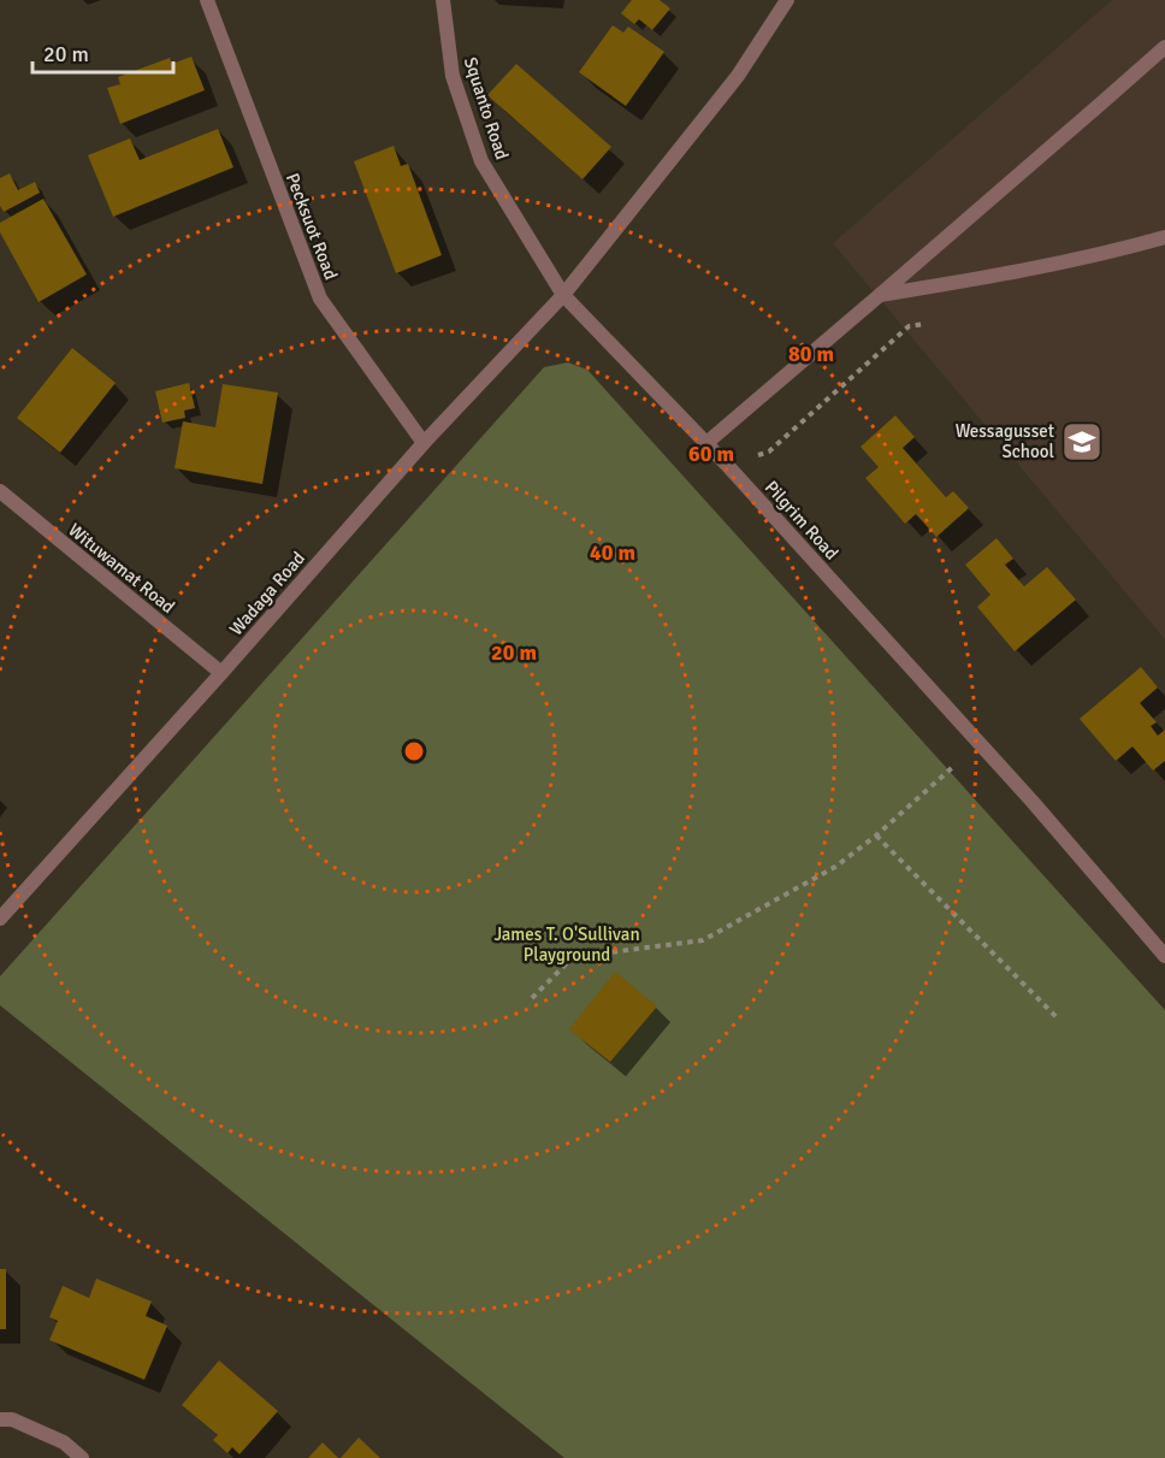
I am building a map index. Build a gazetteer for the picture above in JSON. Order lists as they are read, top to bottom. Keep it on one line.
{"streets":{"street":["Squanto Road","Pecksuot Road","Pilgrim Road","Wituwamat Road","Wadaga Road"]},"crossings":[["Squanto Road","Pilgrim Road"],["Squanto Road","Wadaga Road"],["Pecksuot Road","Wadaga Road"],["Pilgrim Road","Wadaga Road"],["Wituwamat Road","Wadaga Road"]],"parks":["James T. O'Sullivan Playground"],"places":{"school or university":["Wessagusset School"]},"scale_bar":"20 m","rings":["80 m","60 m","40 m","20 m"]}
